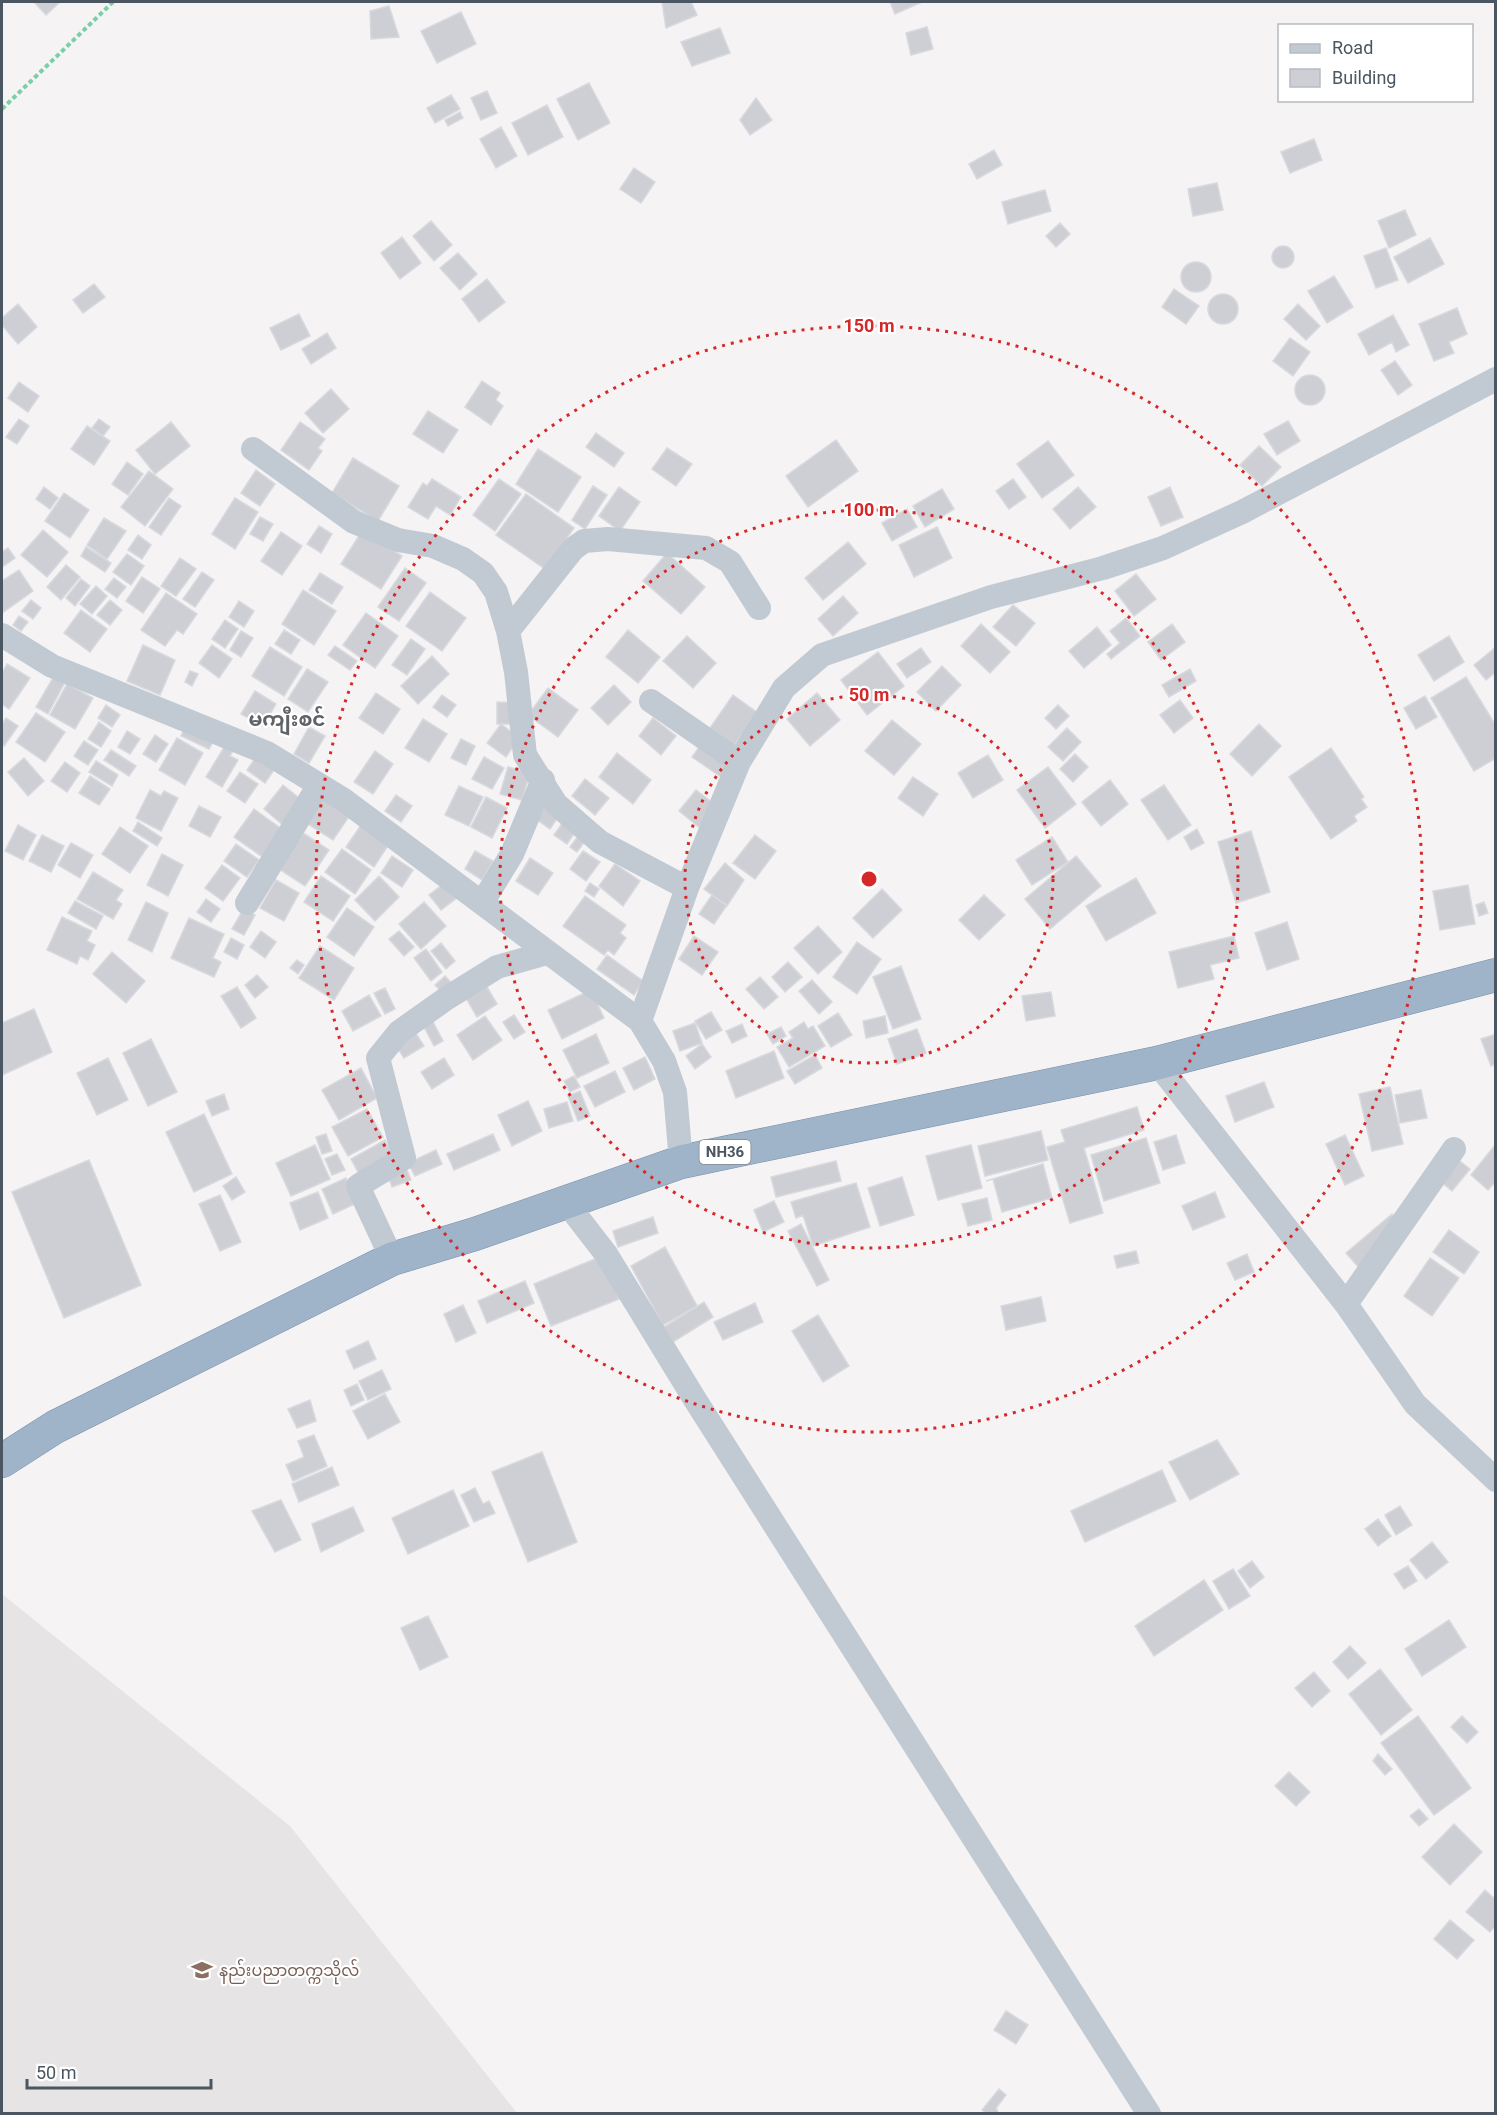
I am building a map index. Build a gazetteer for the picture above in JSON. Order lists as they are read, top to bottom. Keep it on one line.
{"streets":{"highway":["NH36"]},"districts":["မကျီးစင်"],"places":{"school or university":["နည်းပညာတက္ကသိုလ်"]},"legend":["Road","Building"],"scale_bar":"50 m","rings":["150 m","100 m","50 m"]}
